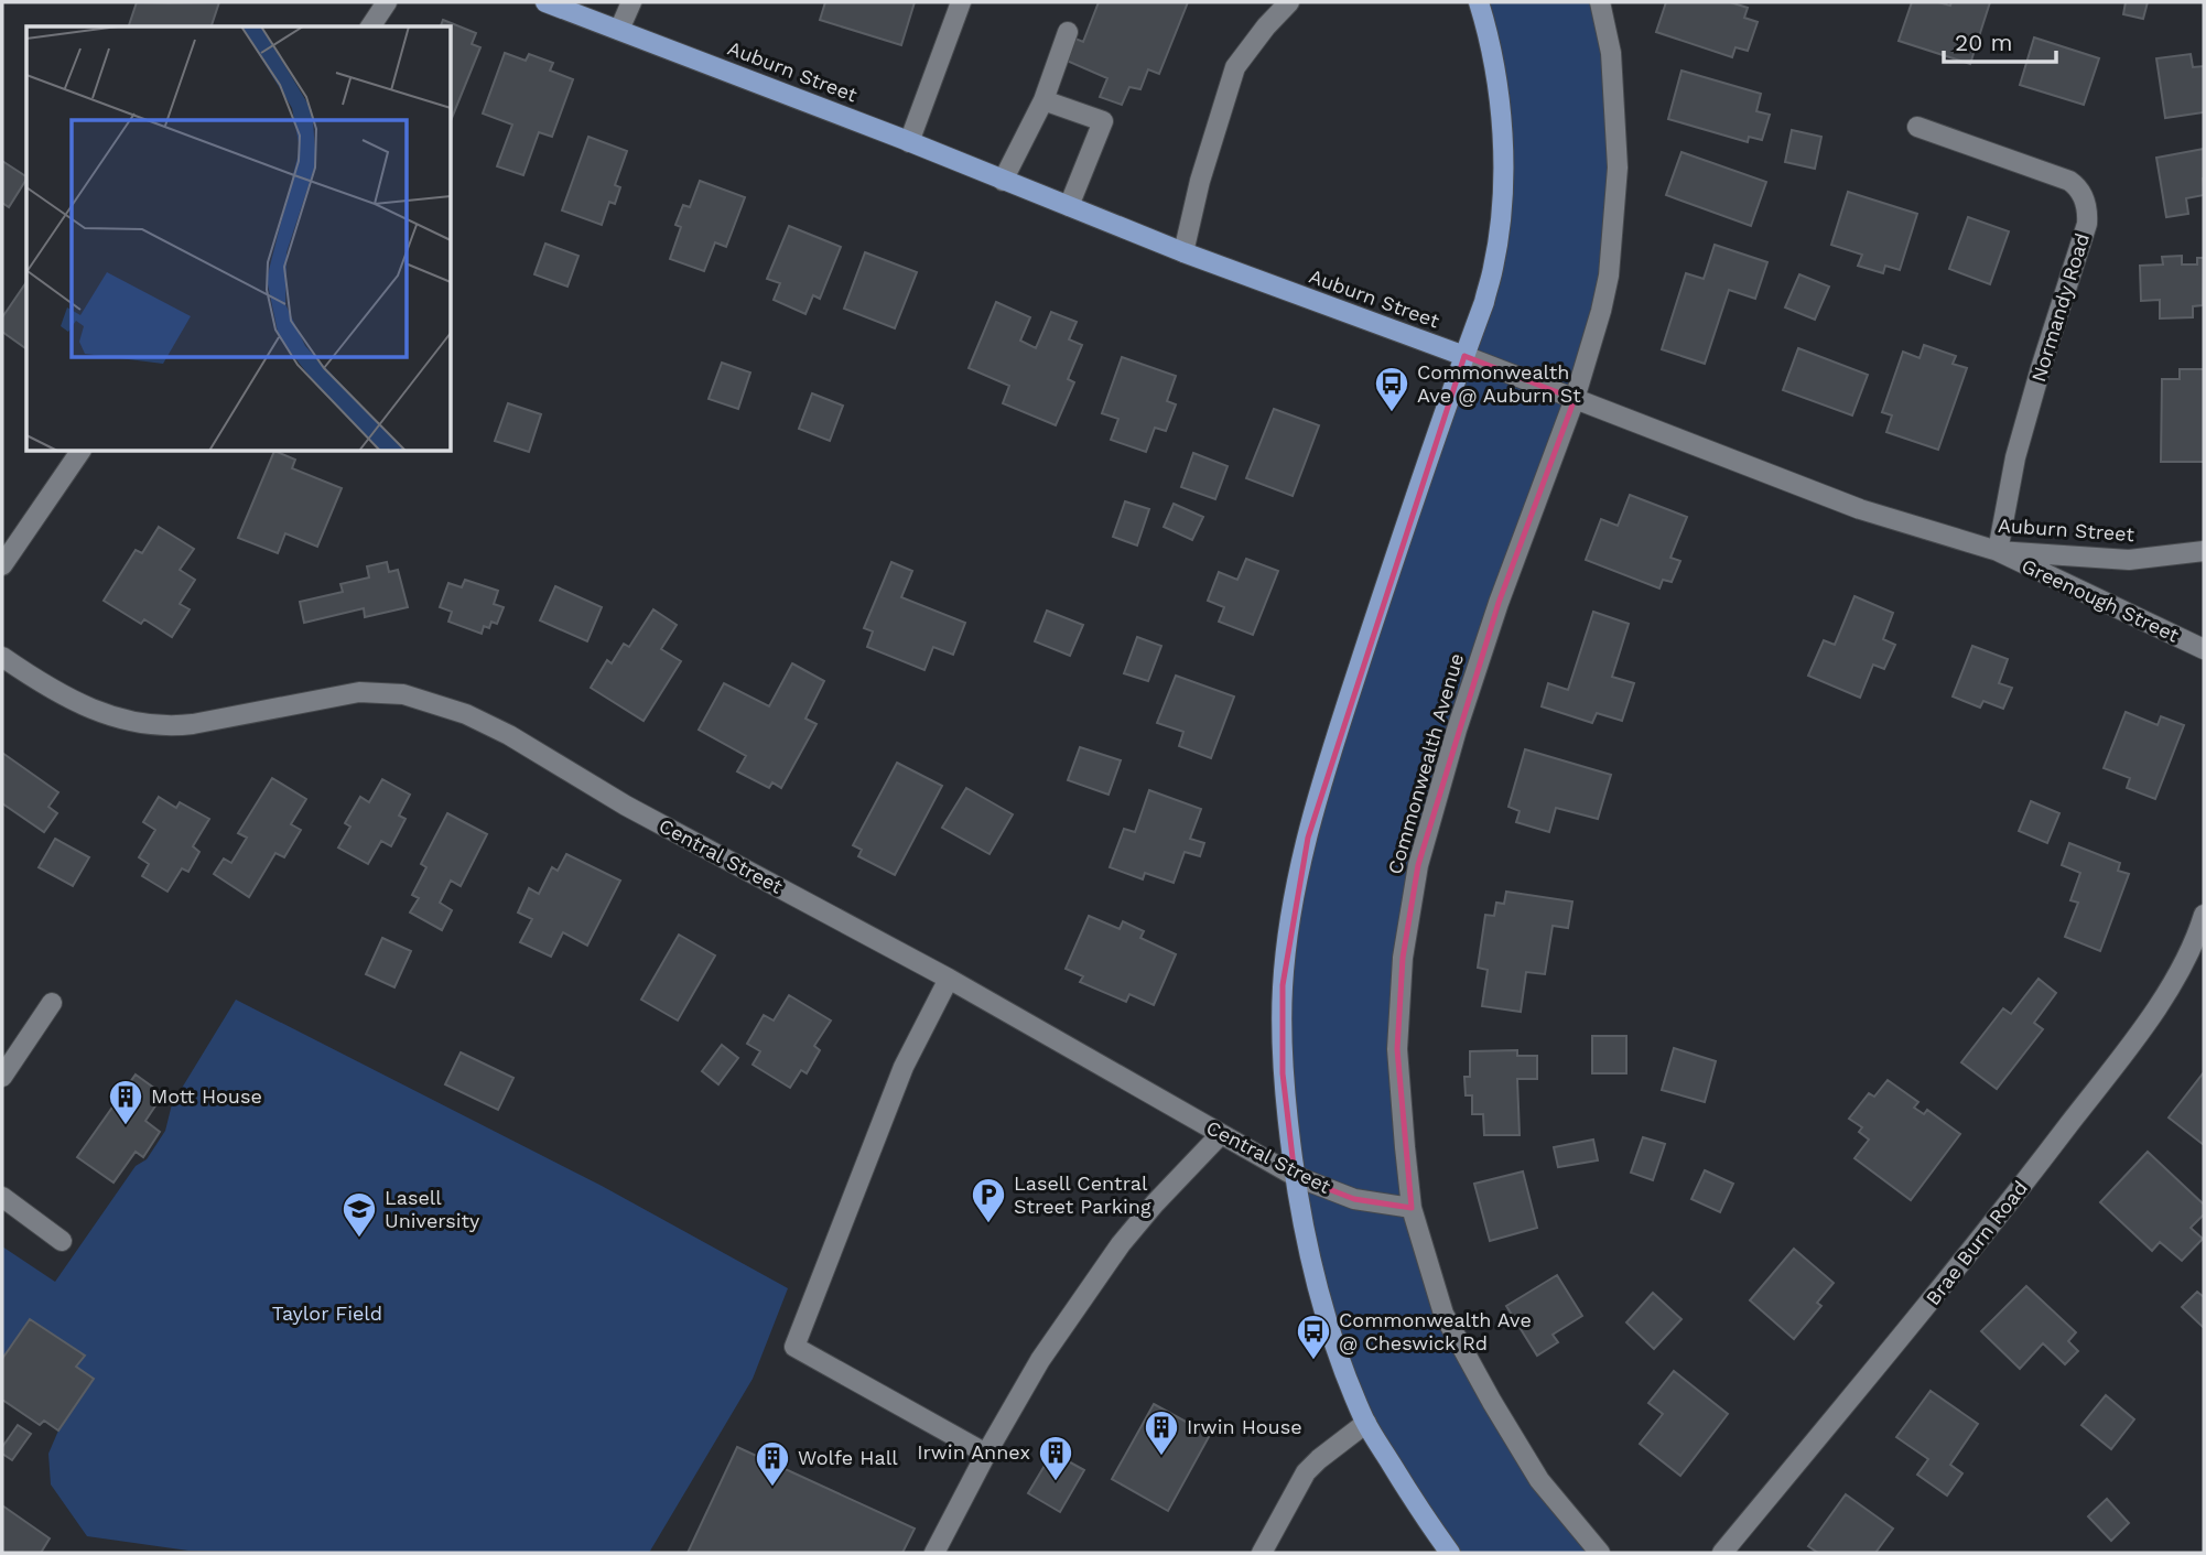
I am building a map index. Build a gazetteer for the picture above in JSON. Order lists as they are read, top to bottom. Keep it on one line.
{"streets":{"main road":["Auburn Street"],"street":["Normandy Road","Greenough Street","Commonwealth Avenue","Central Street","Brae Burn Road"]},"crossings":[["Auburn Street","Normandy Road"],["Auburn Street","Greenough Street"],["Auburn Street","Commonwealth Avenue"],["Normandy Road","Greenough Street"],["Commonwealth Avenue","Central Street"]],"parks":["Taylor Field"],"places":{"bus stop":["Commonwealth Ave @ Auburn St","Commonwealth Ave @ Cheswick Rd"],"building":["Mott House","Irwin House","Irwin Annex","Wolfe Hall"],"parking":["Lasell Central Street Parking"],"school or university":["Lasell University"]},"scale_bar":"20 m"}
